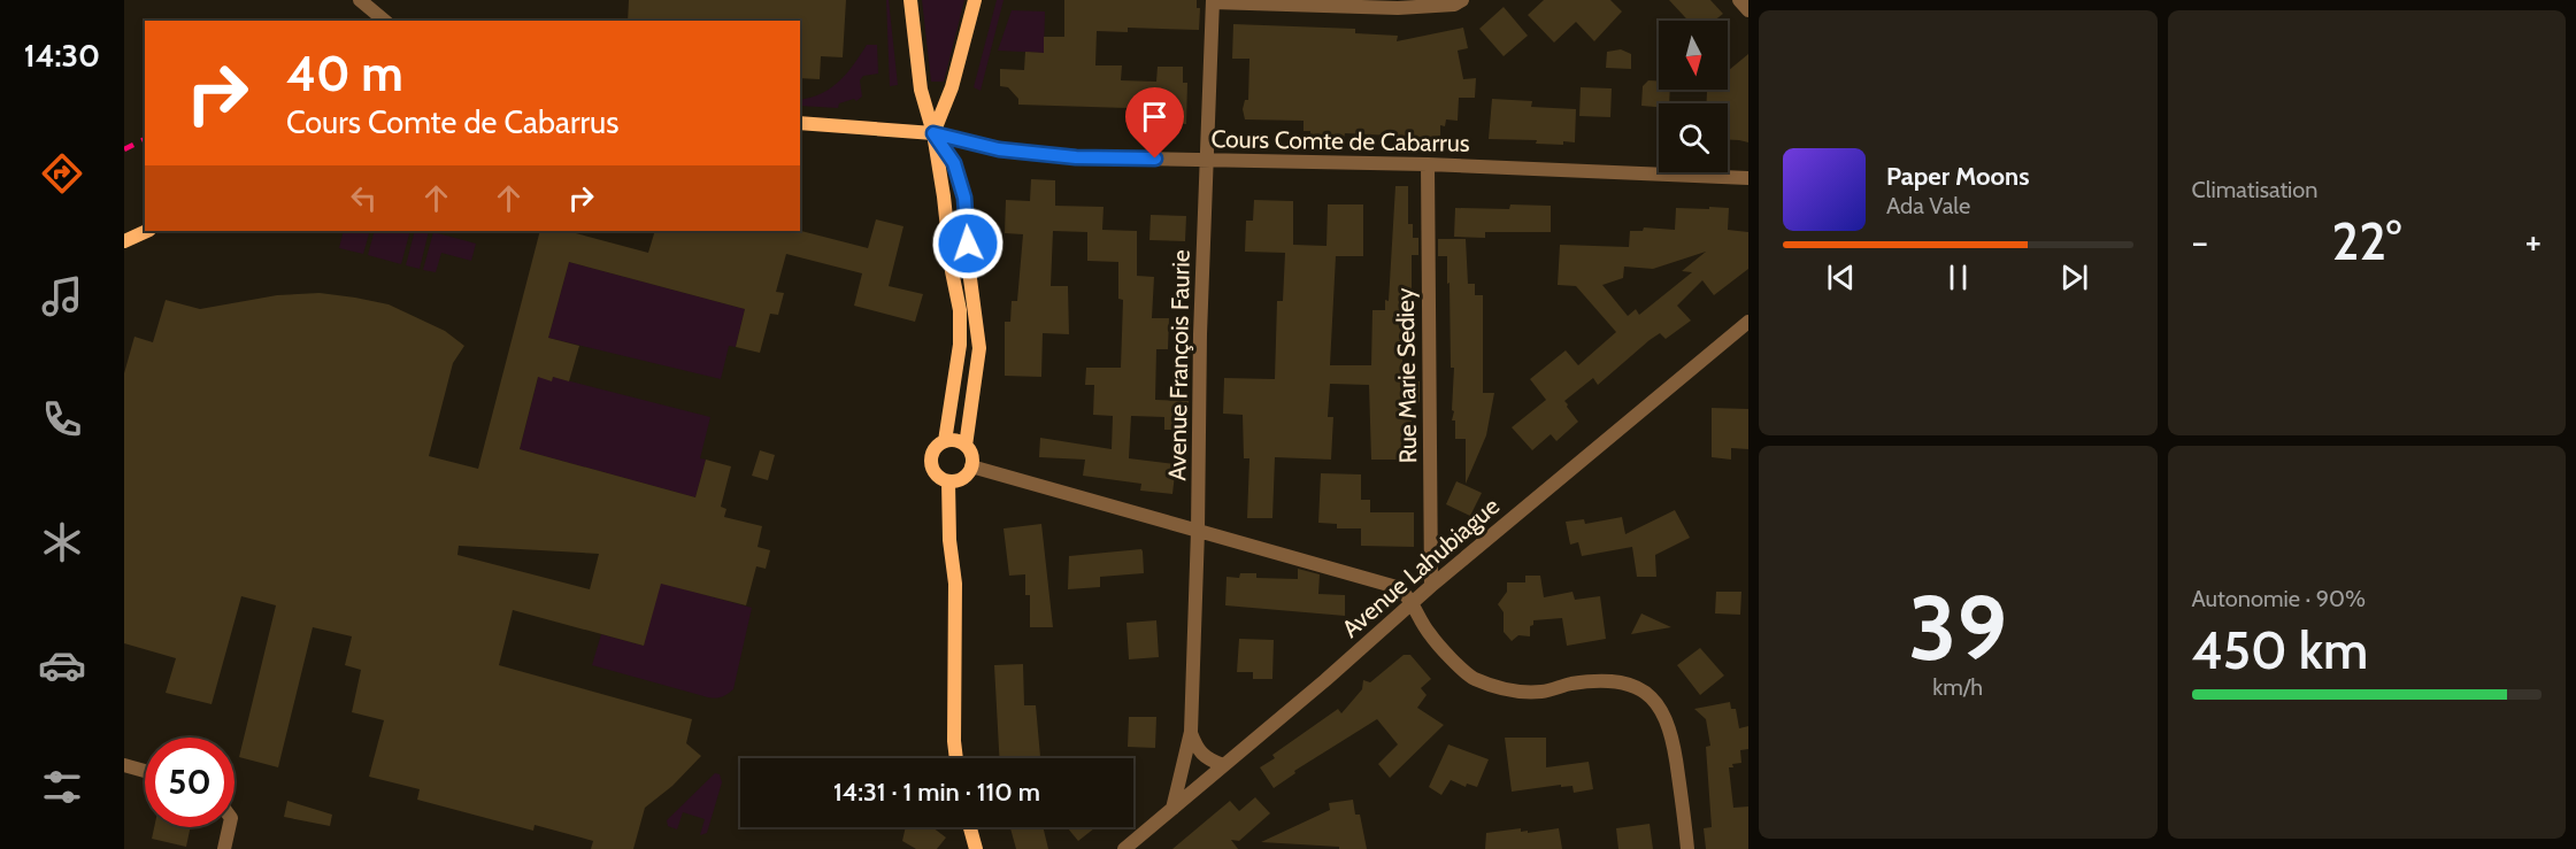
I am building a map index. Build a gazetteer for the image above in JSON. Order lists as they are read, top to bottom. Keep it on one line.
{"streets":{"street":["Cours Comte de Cabarrus","Avenue François Faurie","Rue Marie Sediey","Avenue Lahubiague"]},"crossings":[["Cours Comte de Cabarrus","Avenue François Faurie"],["Cours Comte de Cabarrus","Rue Marie Sediey"],["Avenue François Faurie","Avenue Lahubiague"],["Rue Marie Sediey","Avenue Lahubiague"]],"north":"bottom","page":{"tabs":"14:30","tile":["Climatisation",["39","km/h"],["Autonomie · 90%","450 km"]],"turn":["40 m","Cours Comte de Cabarrus"],"song":["Paper Moons","Ada Vale"],"heat":["−","22°","+"],"limit":"50","trip":"14:31 · 1 min · 110 m"}}
